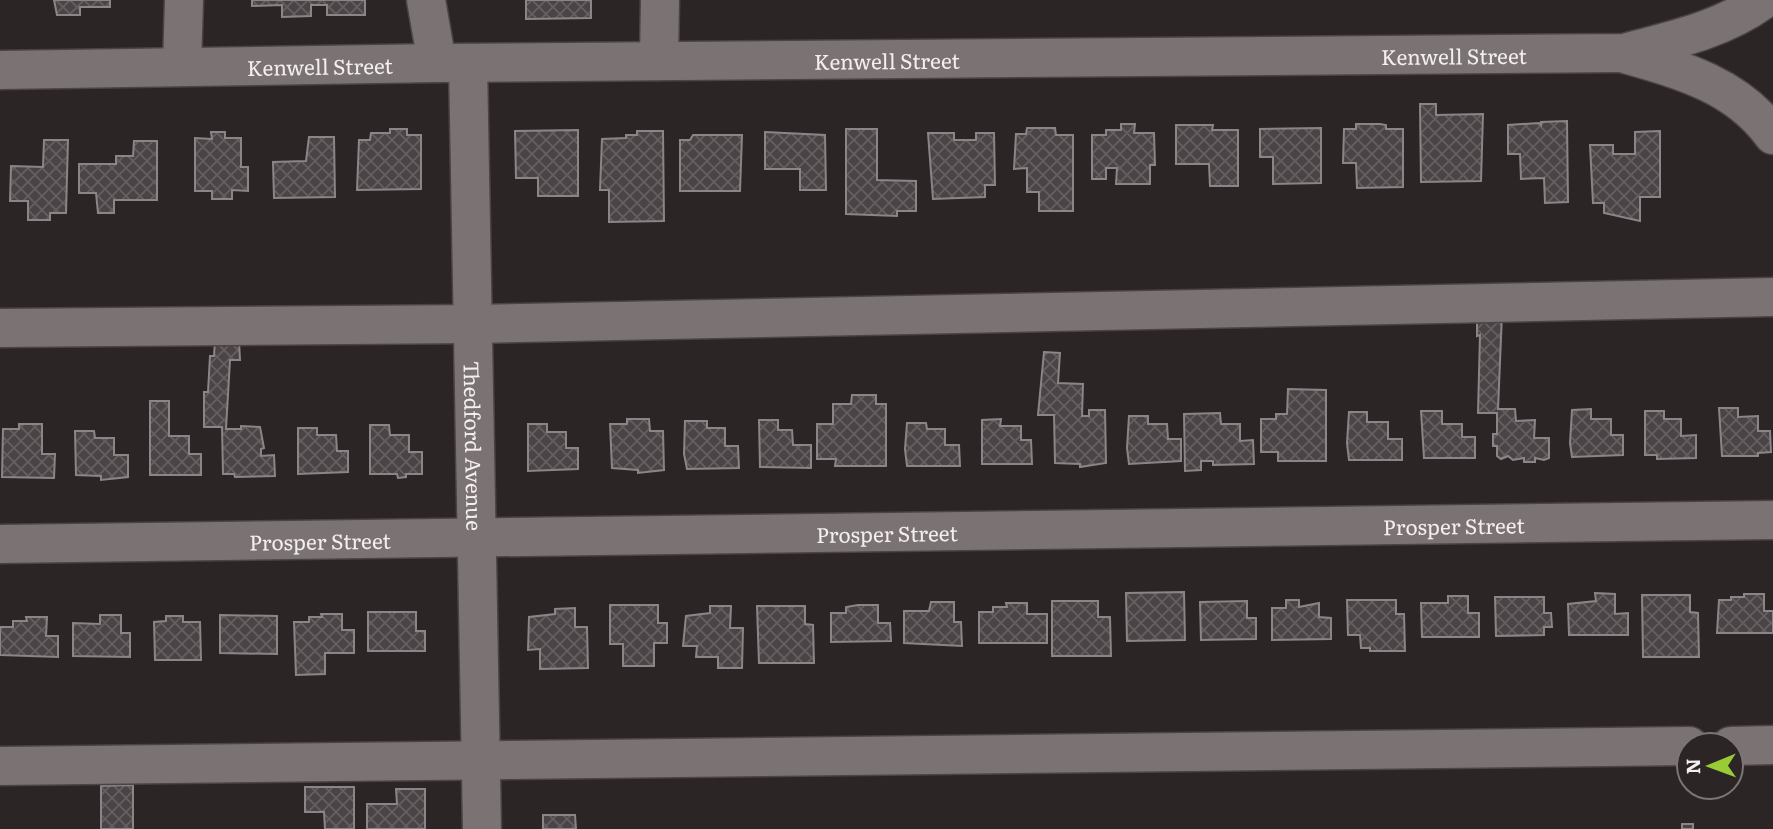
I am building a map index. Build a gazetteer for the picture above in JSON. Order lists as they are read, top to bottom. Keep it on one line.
{"streets":{"street":["Kenwell Street","Thedford Avenue","Prosper Street"]},"crossings":[["Kenwell Street","Thedford Avenue"],["Thedford Avenue","Prosper Street"]],"north":"left"}
